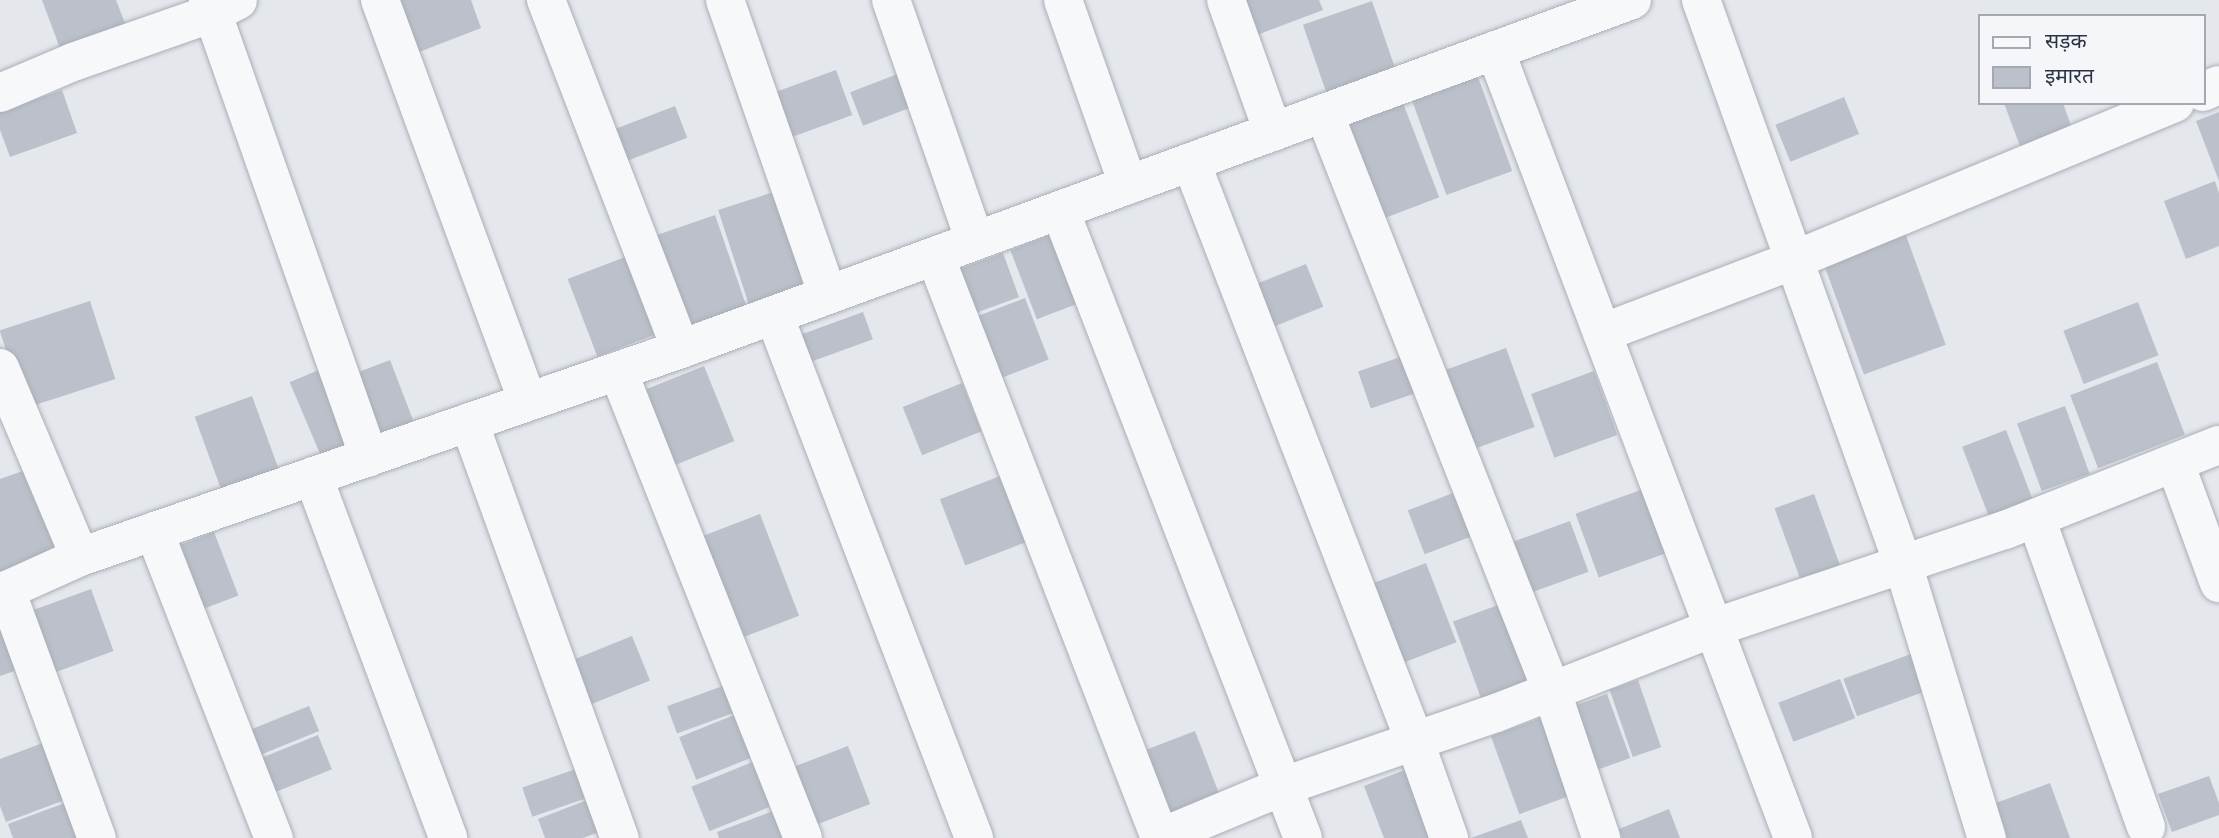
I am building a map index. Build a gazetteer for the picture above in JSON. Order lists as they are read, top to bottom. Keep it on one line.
{"legend":["सड़क","इमारत"]}
